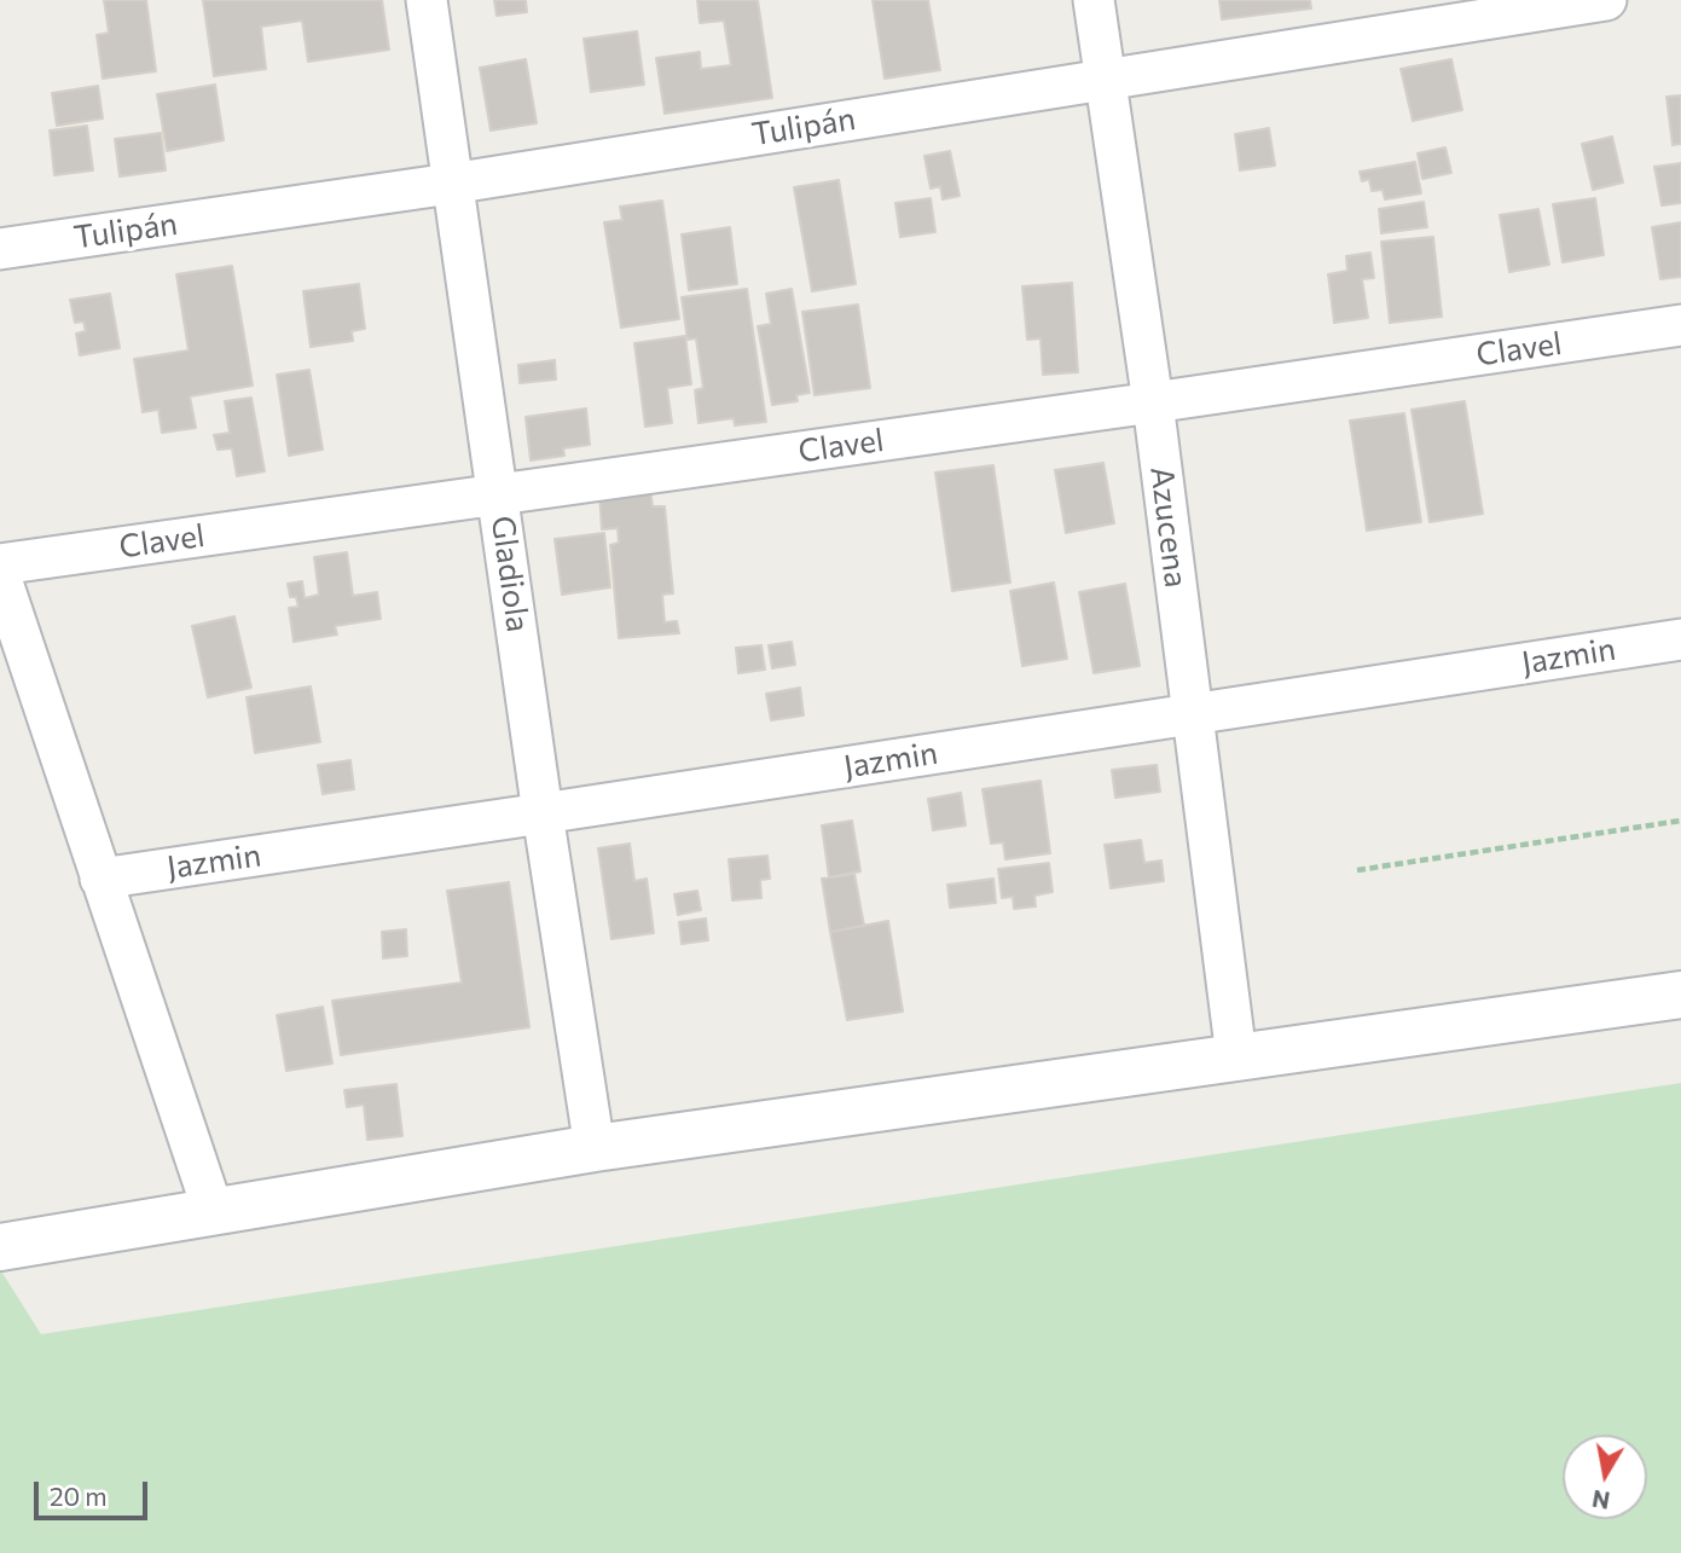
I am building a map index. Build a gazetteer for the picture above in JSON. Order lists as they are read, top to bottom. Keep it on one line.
{"streets":{"street":["Tulipán","Clavel","Azucena","Gladiola","Jazmin"]},"crossings":[["Tulipán","Azucena"],["Tulipán","Gladiola"],["Clavel","Azucena"],["Clavel","Gladiola"],["Azucena","Jazmin"],["Gladiola","Jazmin"]],"scale_bar":"20 m","north":"bottom"}
